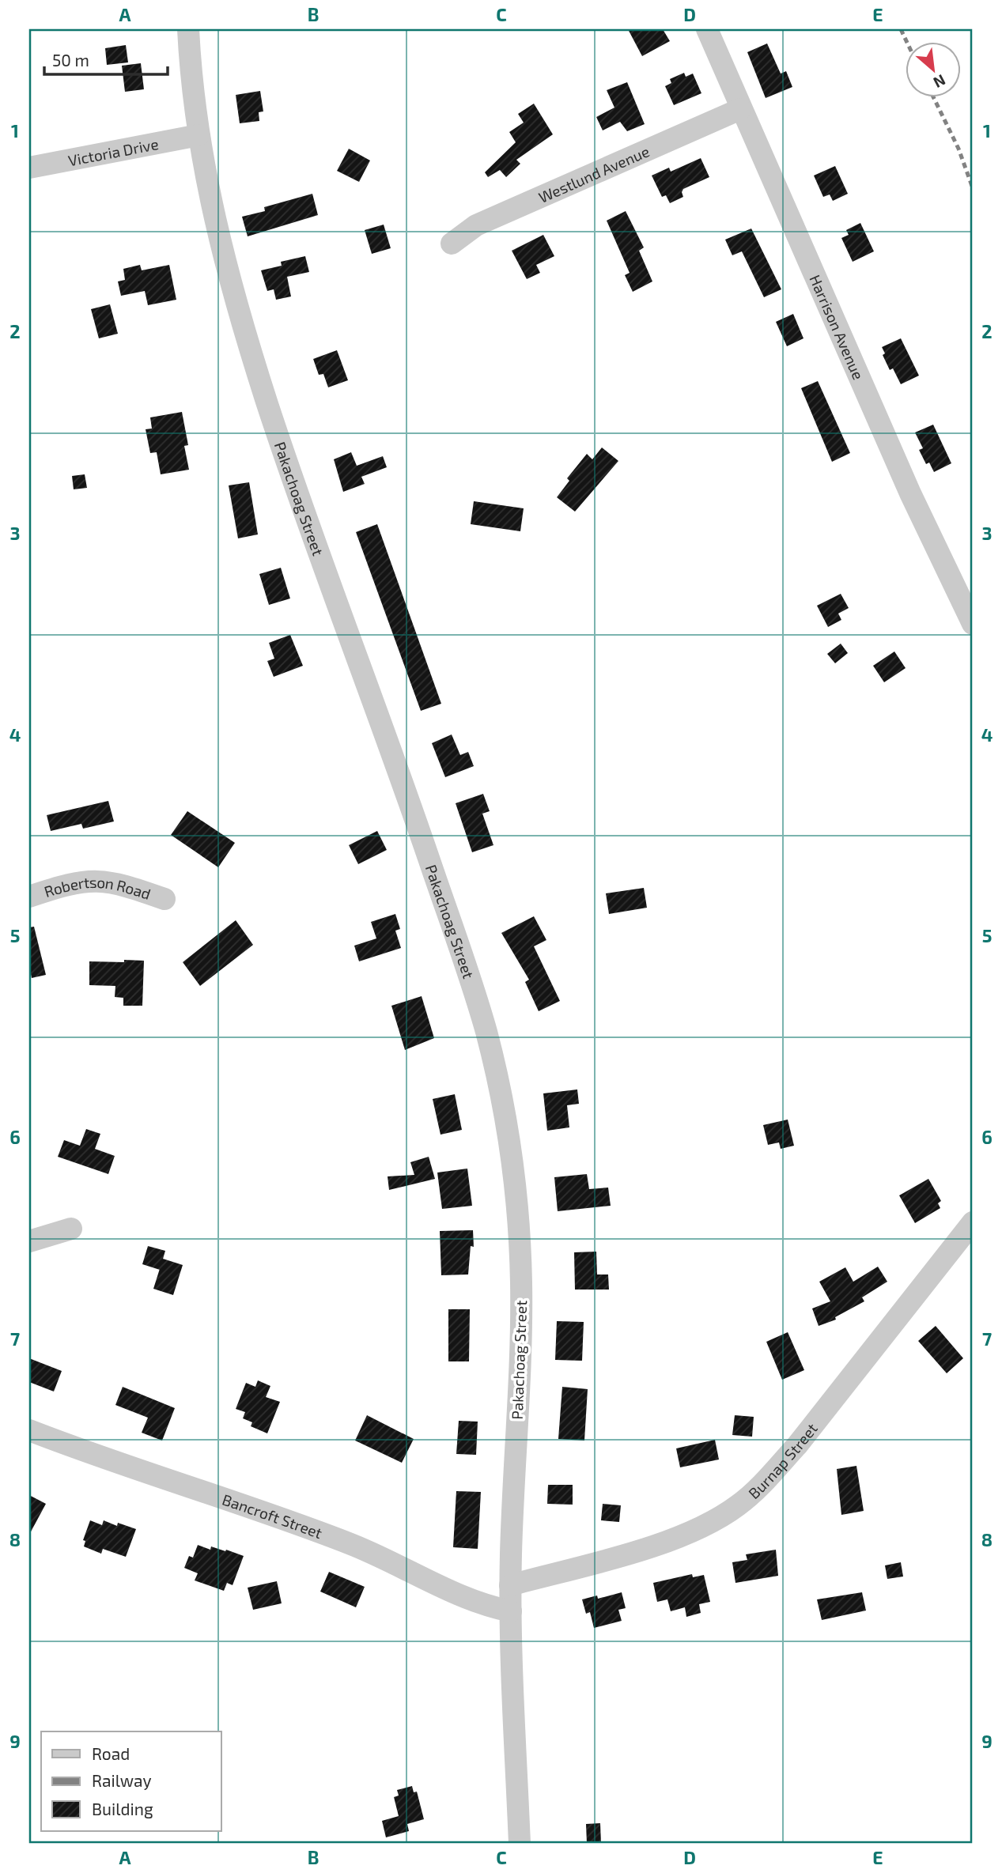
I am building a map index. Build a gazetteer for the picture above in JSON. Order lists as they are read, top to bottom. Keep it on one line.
{"streets":{"street":["Victoria Drive","Westlund Avenue","Harrison Avenue","Pakachoag Street","Robertson Road","Burnap Street","Bancroft Street"]},"crossings":[["Victoria Drive","Pakachoag Street"],["Westlund Avenue","Harrison Avenue"],["Pakachoag Street","Burnap Street"],["Pakachoag Street","Bancroft Street"]],"legend":["Road","Railway","Building"],"scale_bar":"50 m","north":"bottom right","grid":{"columns":["A","B","C","D","E"],"rows":["1","2","3","4","5","6","7","8","9"]}}
